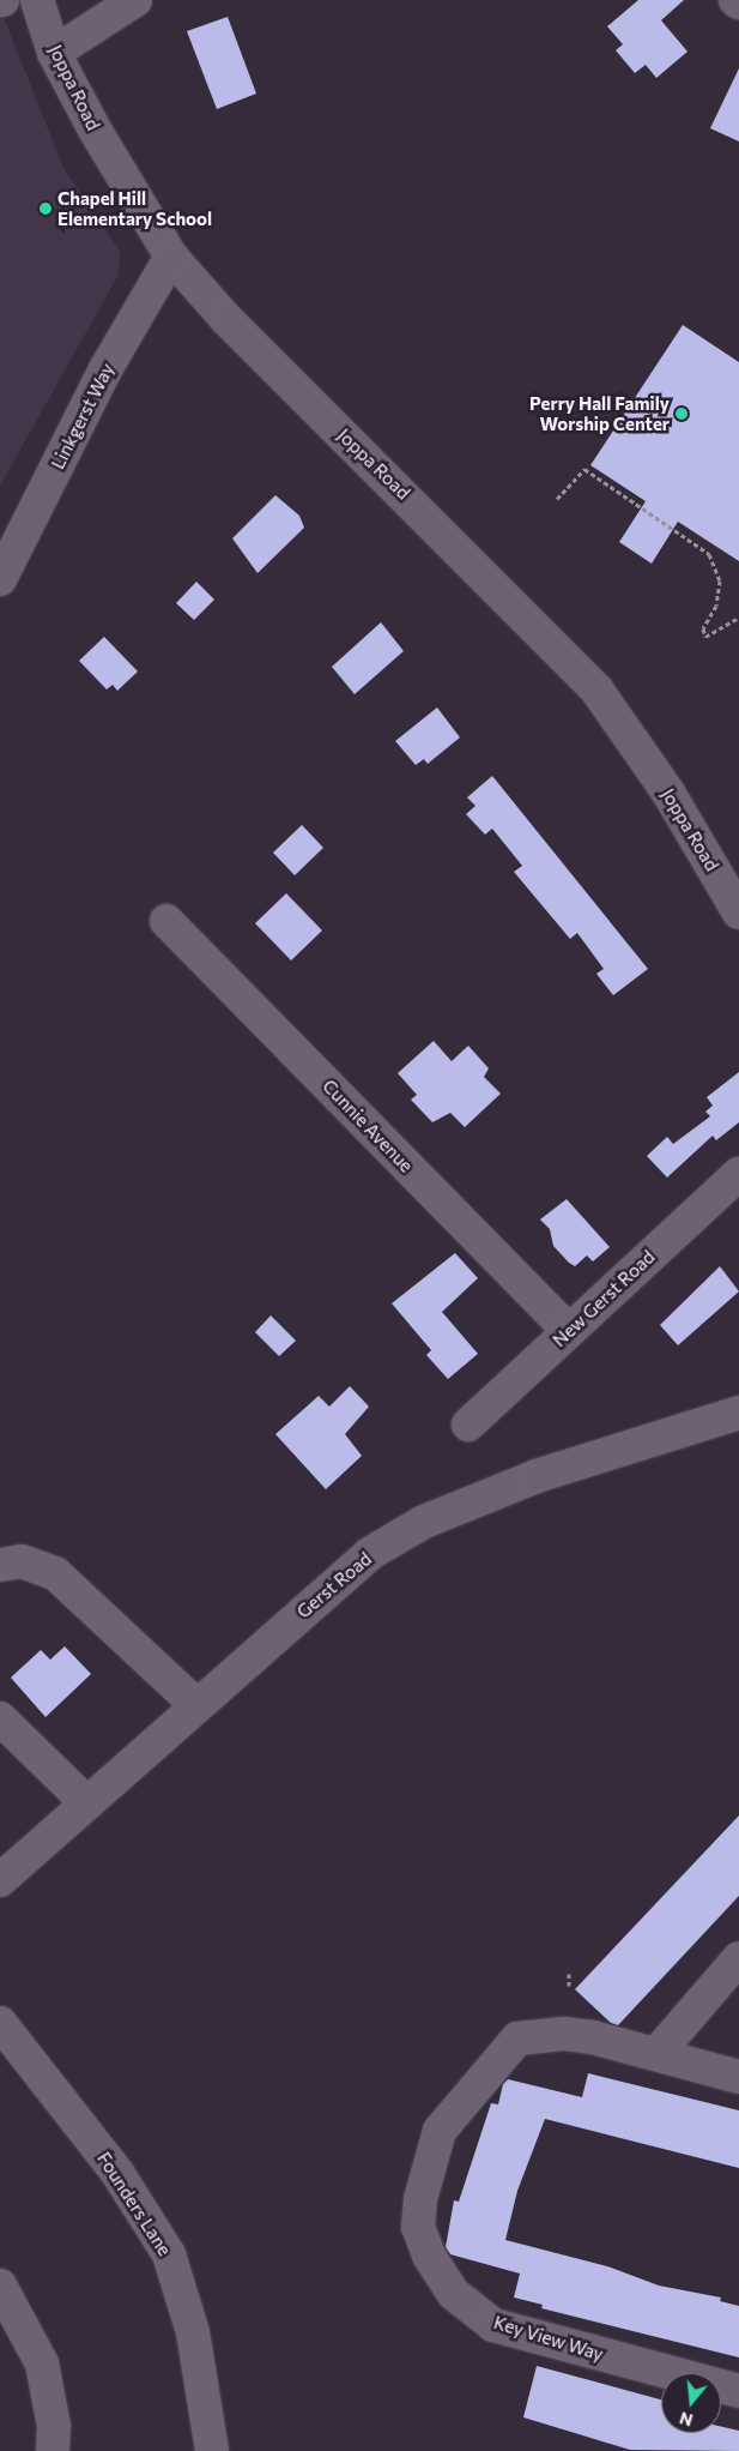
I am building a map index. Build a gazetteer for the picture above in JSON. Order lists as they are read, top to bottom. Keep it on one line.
{"streets":{"street":["Joppa Road","Linkgerst Way","Cunnie Avenue","New Gerst Road","Gerst Road","Founders Lane","Key View Way"]},"crossings":[["Joppa Road","Linkgerst Way"],["Cunnie Avenue","New Gerst Road"]],"places":["Chapel Hill Elementary School","Perry Hall Family Worship Center"],"north":"bottom"}
